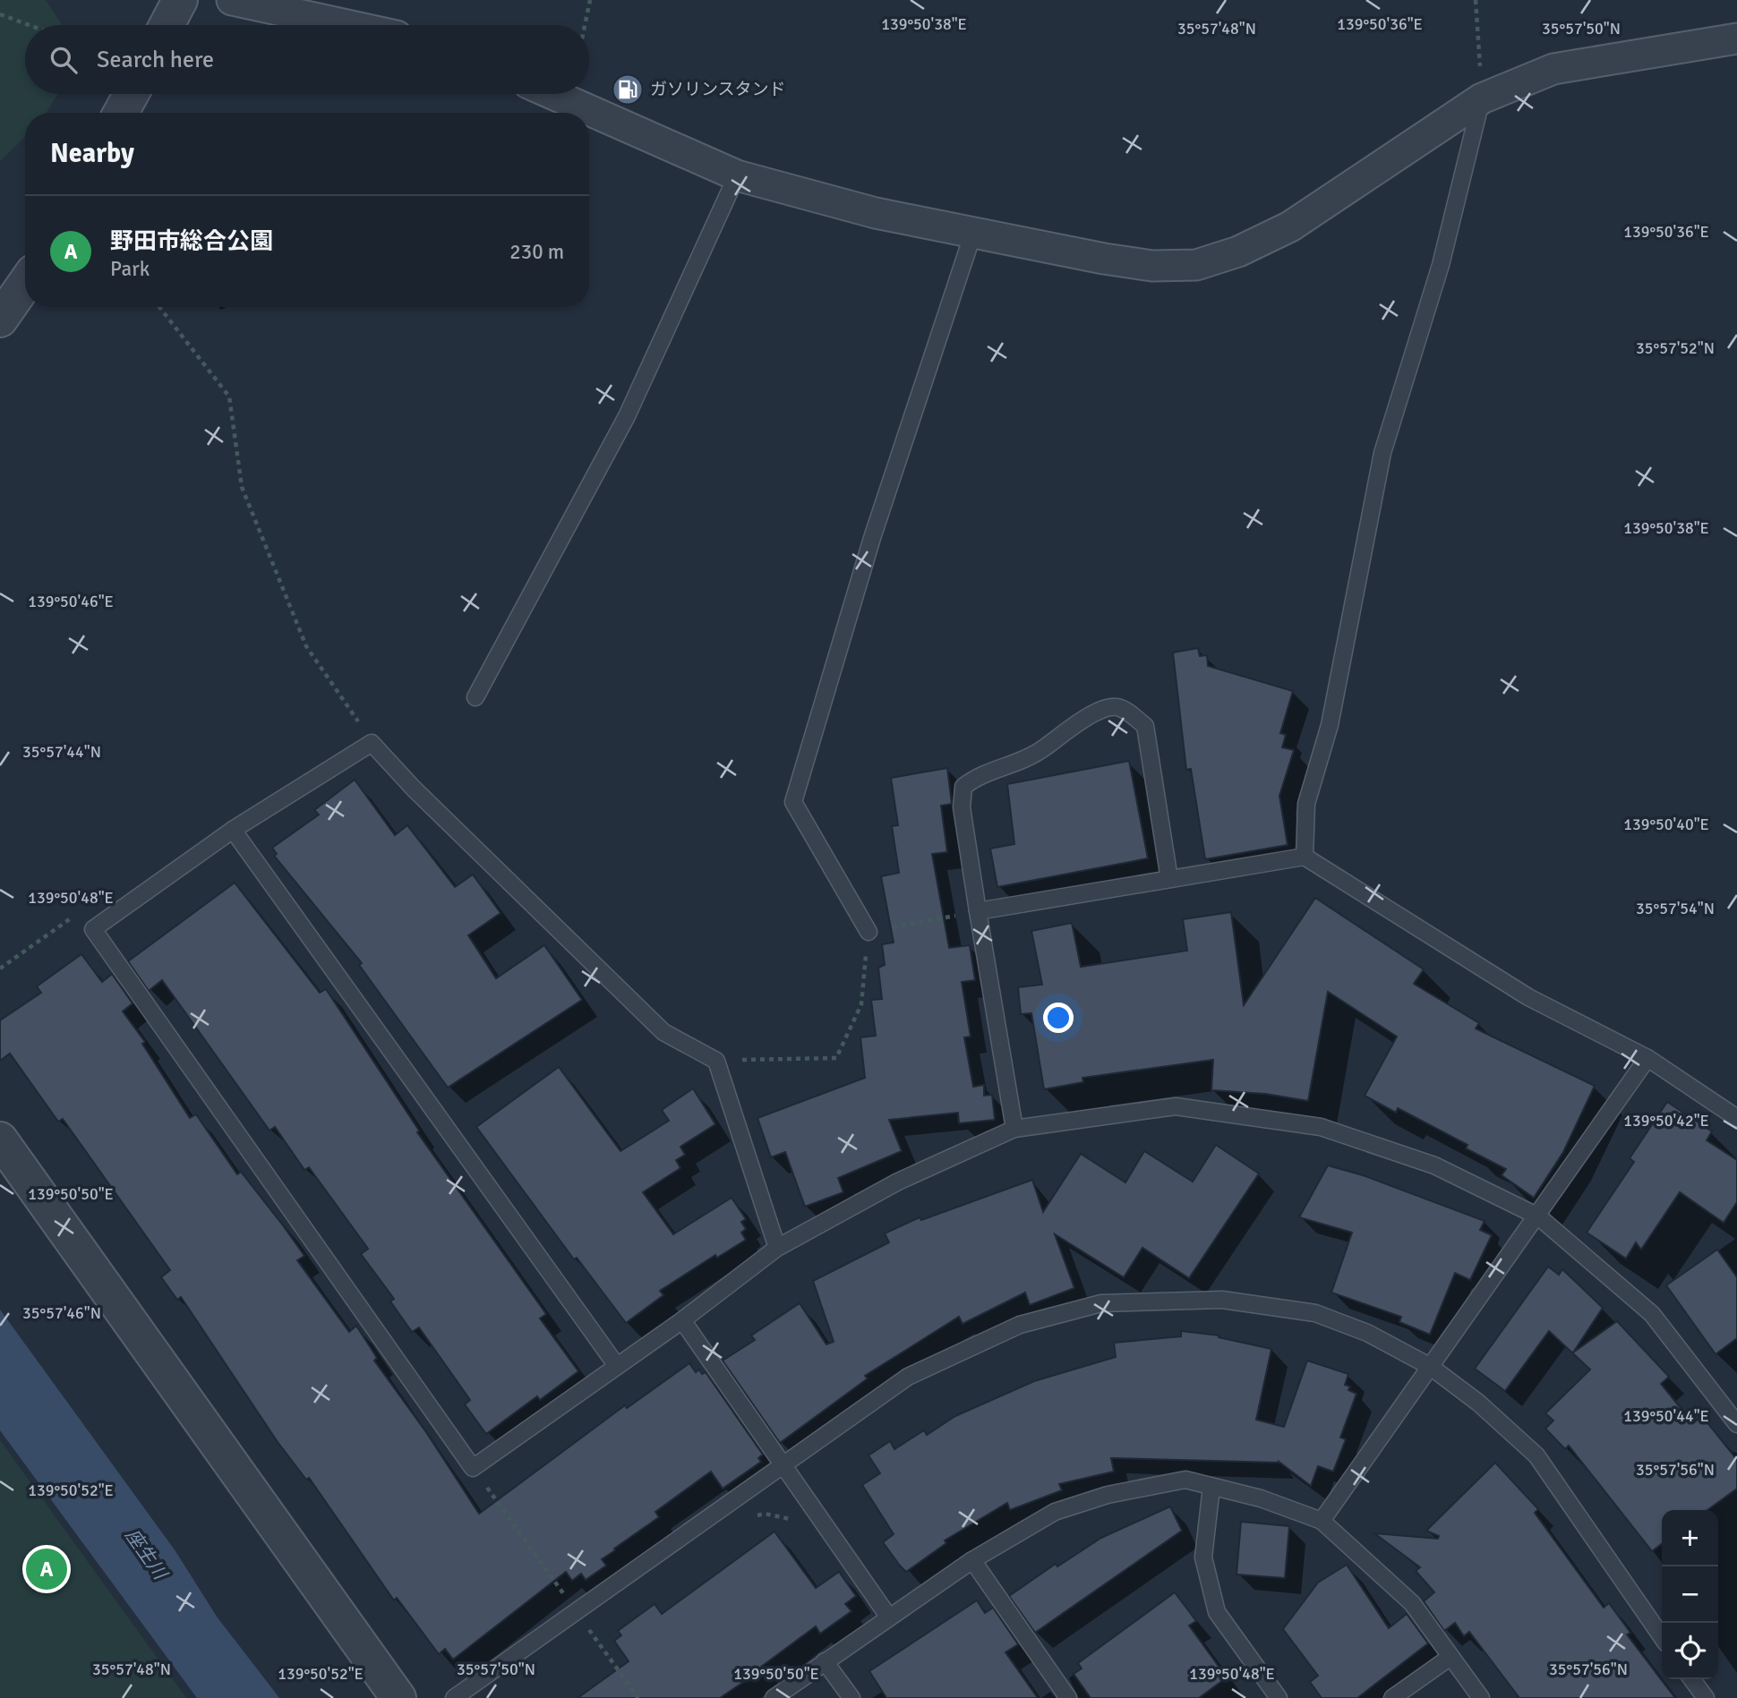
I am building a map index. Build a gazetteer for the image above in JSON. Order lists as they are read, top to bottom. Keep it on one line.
{"water":["座生川"],"places":{"fuel station":["ガソリンスタンド"]},"page":{"search":"Search here","heading":"Nearby","list":[{"mark":"A","name":"野田市総合公園","note":"Park","value":"230 m"}],"map_buttons":["+","−"],"pins":"A"},"coordinates":["139°50'38\"E","139°50'36\"E","35°57'50\"N","35°57'48\"N","35°57'52\"N","139°50'46\"E","35°57'44\"N","139°50'40\"E","139°50'48\"E","35°57'54\"N","139°50'42\"E","139°50'50\"E","35°57'46\"N","139°50'44\"E","35°57'56\"N","139°50'52\"E"]}
